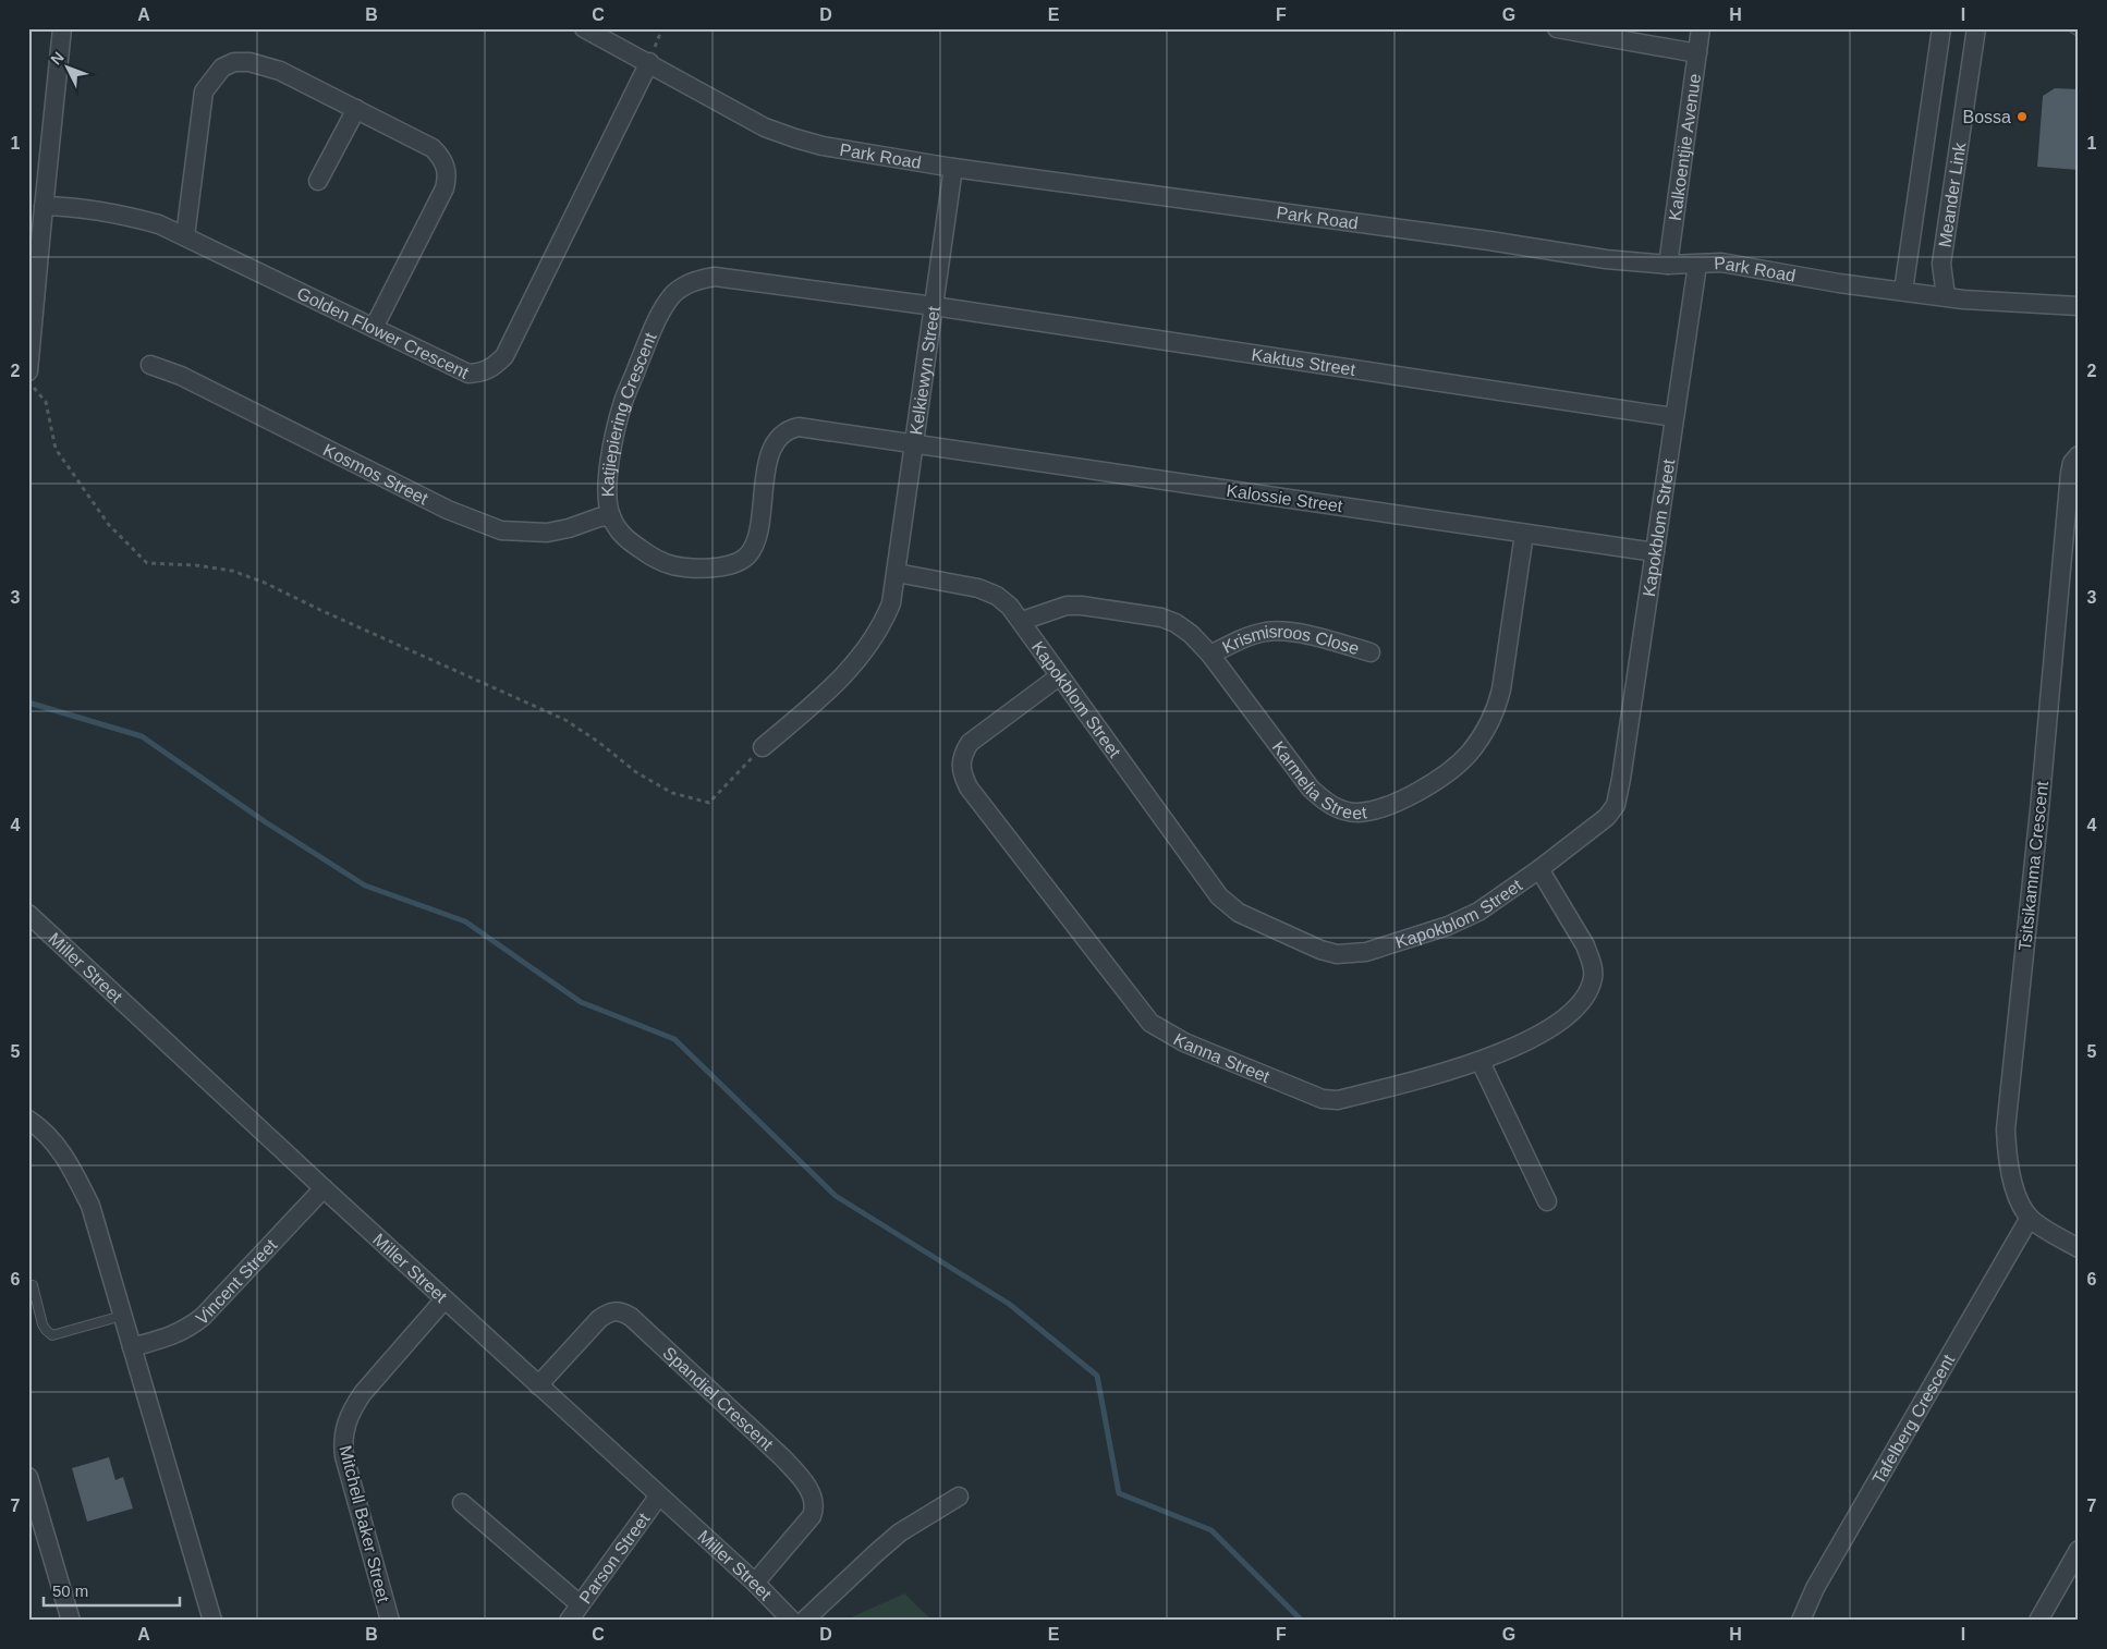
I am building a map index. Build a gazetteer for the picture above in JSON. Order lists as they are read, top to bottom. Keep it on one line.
{"streets":{"street":["Kalkoentjie Avenue","Park Road","Meander Link","Golden Flower Crescent","Kaktus Street","Kelkiewyn Street","Katjiepiering Crescent","Kosmos Street","Kalossie Street","Kapokblom Street","Krismisroos Close","Karmelia Street","Tsitsikamma Crescent","Miller Street","Kanna Street","Vincent Street","Spandiel Crescent","Tafelberg Crescent","Mitchell Baker Street","Parson Street"]},"crossings":[["Kalkoentjie Avenue","Park Road"],["Park Road","Meander Link"],["Park Road","Golden Flower Crescent"],["Park Road","Kelkiewyn Street"],["Park Road","Kapokblom Street"],["Kaktus Street","Kelkiewyn Street"],["Kaktus Street","Katjiepiering Crescent"],["Kaktus Street","Kapokblom Street"],["Kelkiewyn Street","Katjiepiering Crescent"],["Kelkiewyn Street","Kalossie Street"],["Kelkiewyn Street","Kapokblom Street"],["Katjiepiering Crescent","Kosmos Street"],["Katjiepiering Crescent","Kalossie Street"],["Kalossie Street","Kapokblom Street"],["Kalossie Street","Karmelia Street"],["Kapokblom Street","Karmelia Street"],["Kapokblom Street","Kanna Street"],["Krismisroos Close","Karmelia Street"],["Tsitsikamma Crescent","Tafelberg Crescent"],["Miller Street","Vincent Street"],["Miller Street","Spandiel Crescent"],["Miller Street","Mitchell Baker Street"],["Miller Street","Parson Street"]],"places":["Bossa"],"scale_bar":"50 m","north":"top left","grid":{"columns":["A","B","C","D","E","F","G","H","I"],"rows":["1","2","3","4","5","6","7"]}}
